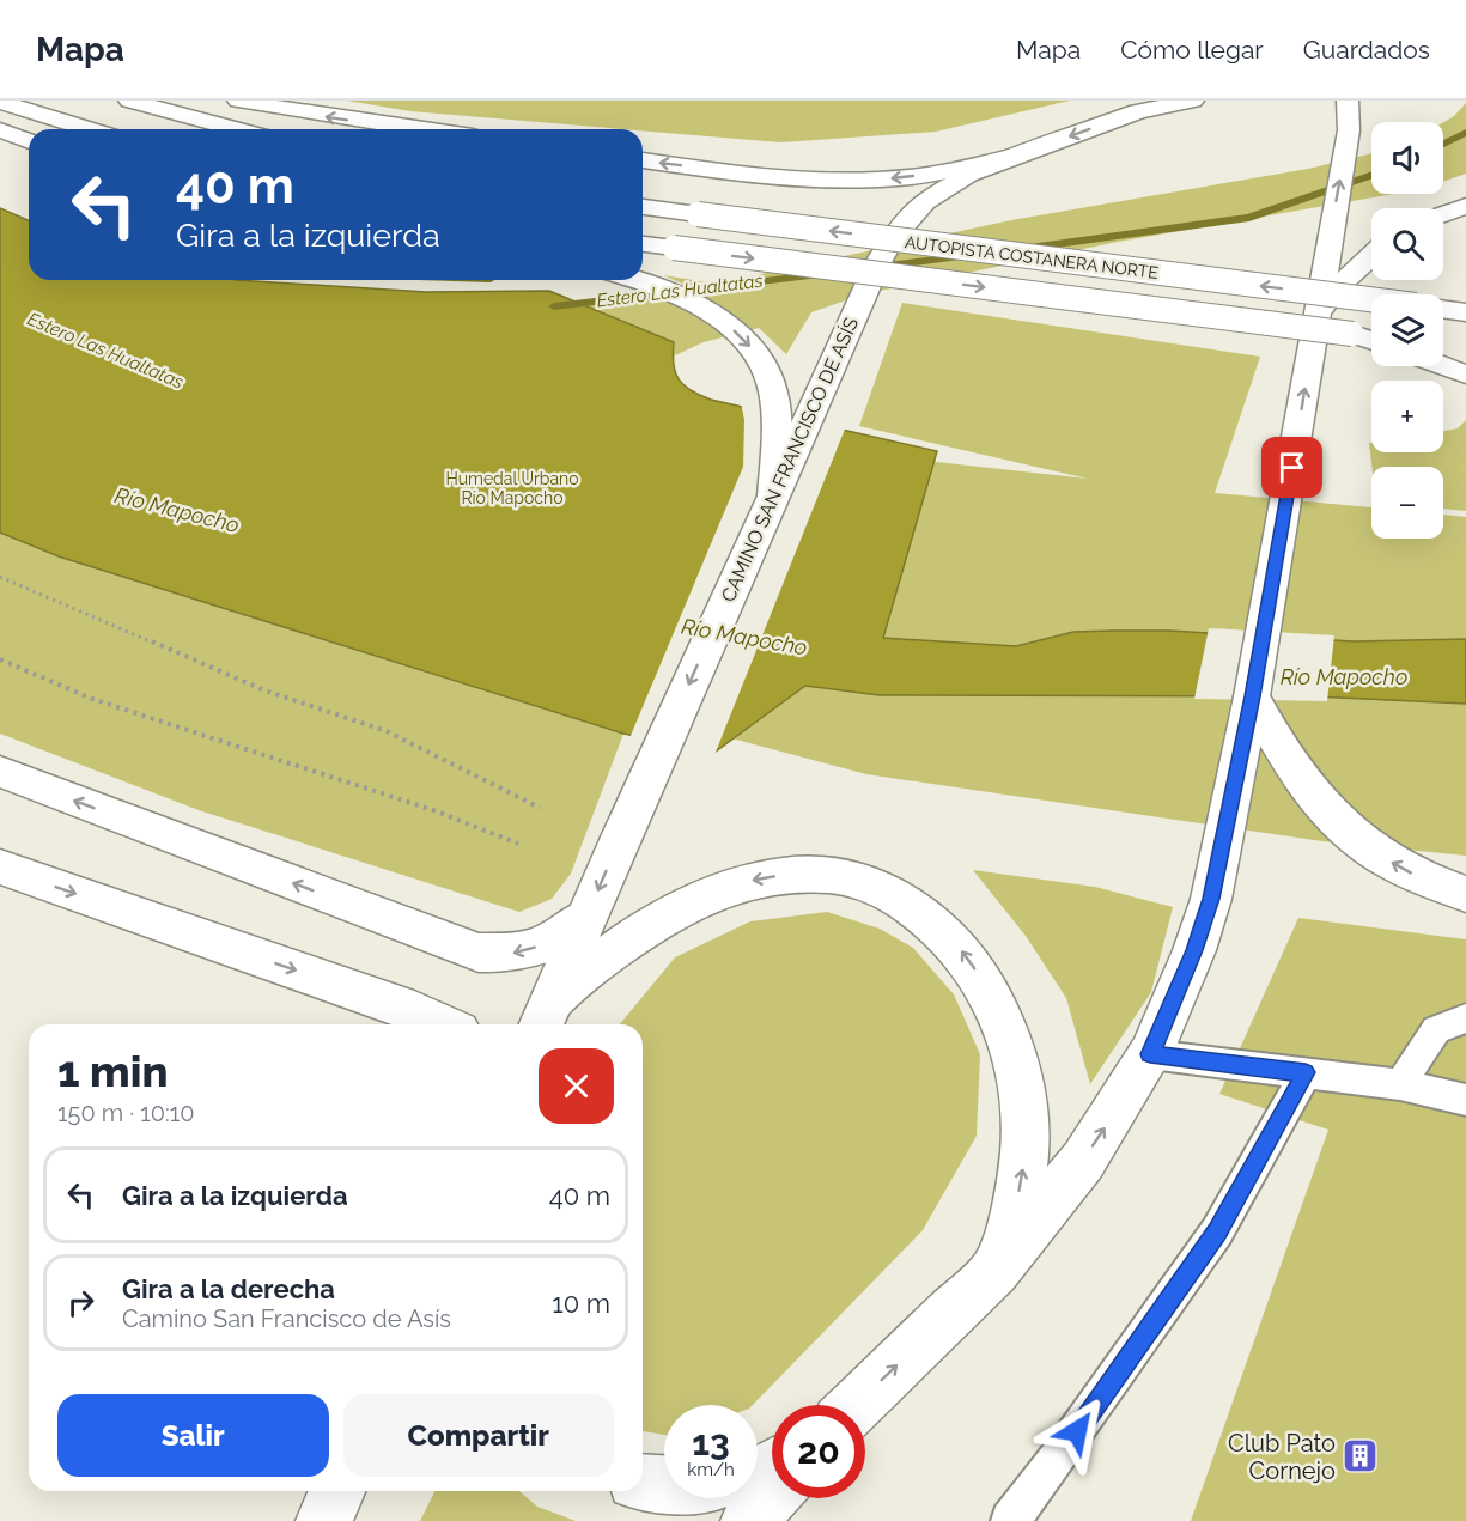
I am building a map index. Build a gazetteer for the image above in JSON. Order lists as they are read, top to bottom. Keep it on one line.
{"streets":{"main road":["AUTOPISTA COSTANERA NORTE","CAMINO SAN FRANCISCO DE ASÍS"]},"one_way":["CAMINO SAN FRANCISCO DE ASÍS"],"water":["Estero Las Hualtatas","Río Mapocho"],"parks":["Humedal Urbano Río Mapocho"],"places":{"building":["Club Pato Cornejo"]},"page":{"header":"Mapa","nav":["Mapa","Cómo llegar","Guardados"],"map_buttons":["+","−"],"turn":["40 m","Gira a la izquierda"],"heading":["1 min","150 m · 10:10"],"list":[{"name":"Gira a la izquierda","value":"40 m"},{"name":"Gira a la derecha","note":"Camino San Francisco de Asís","value":"10 m"}],"buttons":["Salir","Compartir"],"speed":"13 km/h","limit":"20"}}
